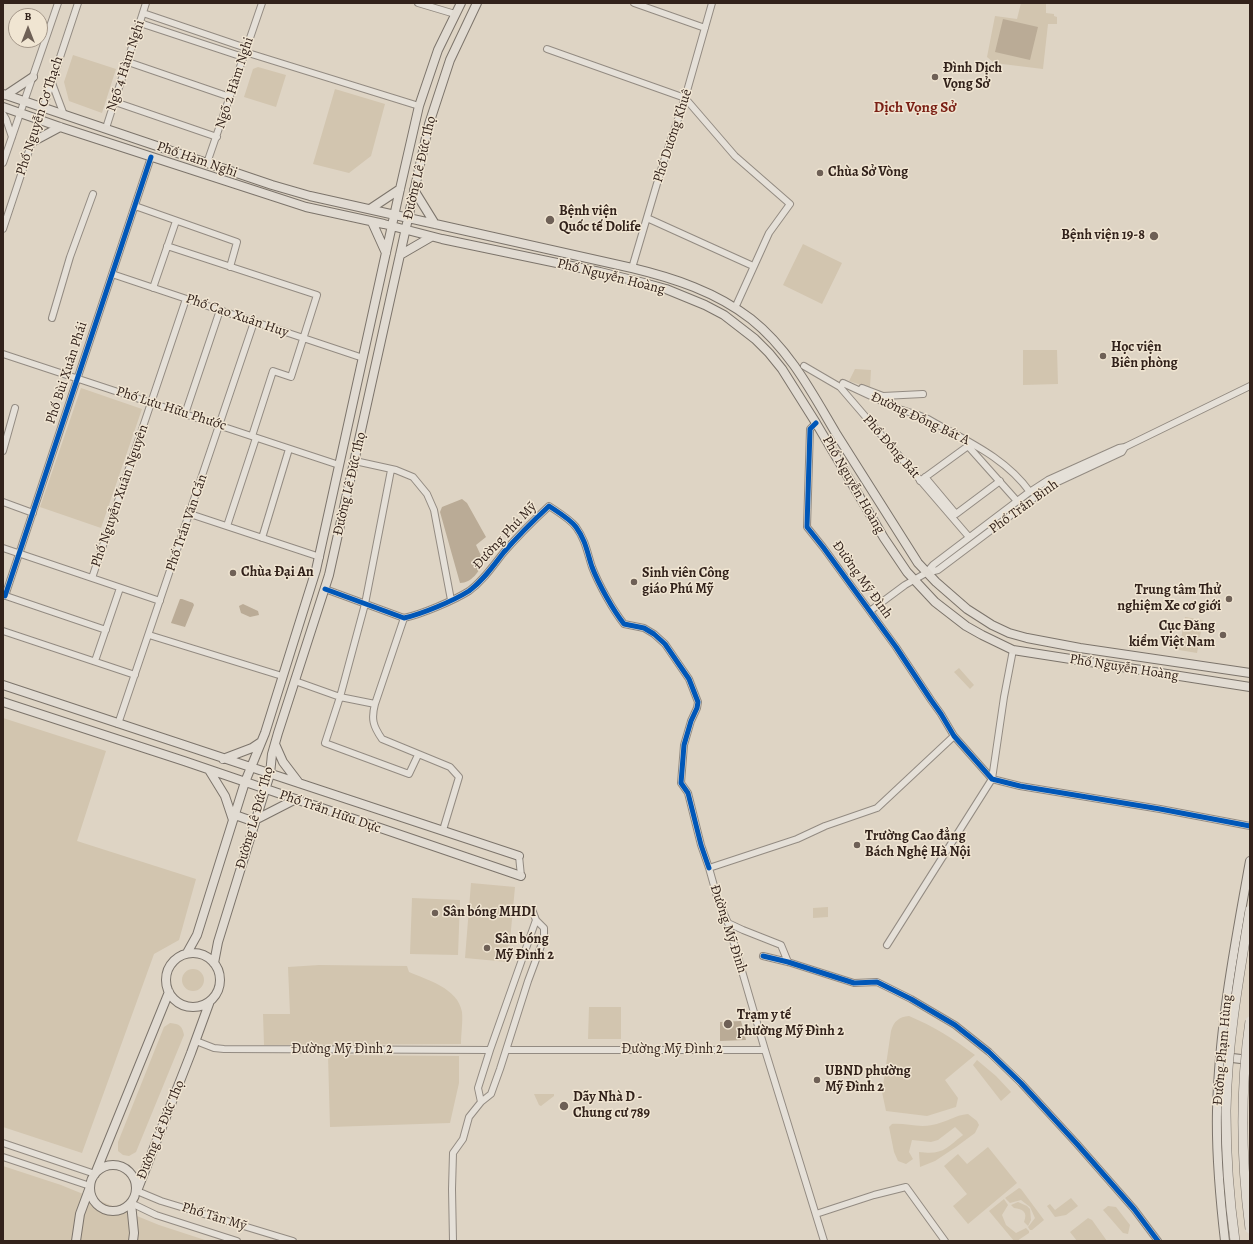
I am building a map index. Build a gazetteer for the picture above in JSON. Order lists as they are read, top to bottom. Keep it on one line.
{"streets":{"main road":["Phố Hàm Nghi","Đường Lê Đức Thọ","Phố Nguyễn Hoàng","Phố Trần Hữu Dực","Đường Phạm Hùng"],"street":["Ngõ 4 Hàm Nghi","Ngõ 2 Hàm Nghi","Phố Nguyễn Cơ Thạch","Phố Dương Khuê","Phố Cao Xuân Huy","Phố Bùi Xuân Phái","Phố Lưu Hữu Phước","Đường Đồng Bát A","Phố Đồng Bát","Phố Nguyễn Xuân Nguyên","Phố Trần Bình","Phố Trần Văn Cẩn","Đường Phú Mỹ","Đường Mỹ Đình","Đường Mỹ Đình 2","Phố Tân Mỹ"]},"crossings":[["Ngõ 4 Hàm Nghi","Phố Hàm Nghi"],["Ngõ 2 Hàm Nghi","Phố Hàm Nghi"],["Phố Nguyễn Cơ Thạch","Phố Hàm Nghi"],["Phố Dương Khuê","Phố Nguyễn Hoàng"],["Phố Hàm Nghi","Đường Lê Đức Thọ"],["Phố Hàm Nghi","Phố Nguyễn Hoàng"],["Phố Hàm Nghi","Phố Bùi Xuân Phái"],["Đường Lê Đức Thọ","Phố Nguyễn Hoàng"],["Đường Lê Đức Thọ","Phố Cao Xuân Huy"],["Đường Lê Đức Thọ","Phố Lưu Hữu Phước"],["Đường Lê Đức Thọ","Phố Trần Hữu Dực"],["Đường Lê Đức Thọ","Đường Mỹ Đình 2"],["Đường Lê Đức Thọ","Phố Tân Mỹ"],["Phố Nguyễn Hoàng","Phố Trần Bình"],["Phố Nguyễn Hoàng","Đường Mỹ Đình"],["Phố Cao Xuân Huy","Phố Bùi Xuân Phái"],["Phố Cao Xuân Huy","Phố Nguyễn Xuân Nguyên"],["Phố Cao Xuân Huy","Phố Trần Văn Cẩn"],["Phố Bùi Xuân Phái","Phố Lưu Hữu Phước"],["Phố Lưu Hữu Phước","Phố Nguyễn Xuân Nguyên"],["Phố Lưu Hữu Phước","Phố Trần Văn Cẩn"],["Đường Đồng Bát A","Phố Trần Bình"],["Phố Đồng Bát","Phố Trần Bình"],["Phố Trần Bình","Đường Mỹ Đình"],["Phố Trần Văn Cẩn","Phố Trần Hữu Dực"],["Đường Phú Mỹ","Đường Mỹ Đình"],["Đường Mỹ Đình","Đường Mỹ Đình 2"]],"districts":["Dịch Vọng Sở"],"places":["Đình Dịch Vọng Sở","Chùa Sở Vòng","Bệnh viện Quốc tế Dolife","Bệnh viện 19-8","Học viện Biên phòng","Chùa Đại An","Sinh viên Công giáo Phú Mỹ","Trung tâm Thử nghiệm Xe cơ giới","Cục Đăng kiểm Việt Nam","Trường Cao đẳng Bách Nghệ Hà Nội","Sân bóng MHDI","Sân bóng Mỹ Đình 2","Trạm y tế phường Mỹ Đình 2","UBND phường Mỹ Đình 2","Dãy Nhà D - Chung cư 789"],"north":"top"}
